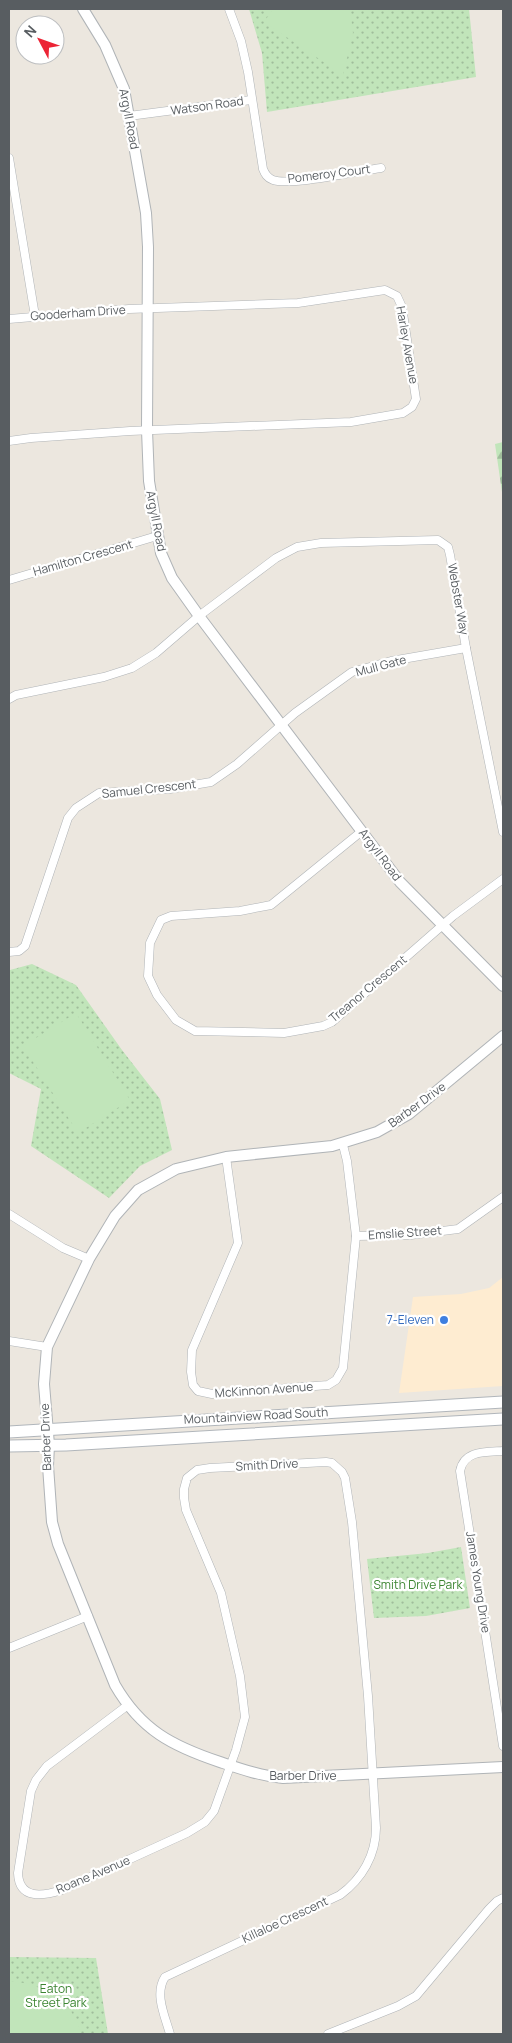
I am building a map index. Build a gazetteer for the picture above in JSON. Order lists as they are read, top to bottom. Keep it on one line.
{"streets":{"main road":["Mountainview Road South"],"street":["Watson Road","Argyll Road","Pomeroy Court","Gooderham Drive","Harley Avenue","Hamilton Crescent","Webster Way","Mull Gate","Samuel Crescent","Treanor Crescent","Barber Drive","Emslie Street","McKinnon Avenue","Smith Drive","James Young Drive","Roane Avenue","Killaloe Crescent"]},"crossings":[["Watson Road","Argyll Road"],["Watson Road","Pomeroy Court"],["Argyll Road","Gooderham Drive"],["Argyll Road","Harley Avenue"],["Argyll Road","Hamilton Crescent"],["Argyll Road","Webster Way"],["Argyll Road","Mull Gate"],["Argyll Road","Samuel Crescent"],["Argyll Road","Treanor Crescent"],["Gooderham Drive","Harley Avenue"],["Webster Way","Mull Gate"],["Mull Gate","Samuel Crescent"],["Barber Drive","McKinnon Avenue"],["Barber Drive","Mountainview Road South"],["Barber Drive","Smith Drive"],["Barber Drive","Roane Avenue"],["Barber Drive","Killaloe Crescent"],["Emslie Street","McKinnon Avenue"],["Smith Drive","Roane Avenue"],["Smith Drive","Killaloe Crescent"]],"parks":["Smith Drive Park","Eaton Street Park"],"places":["7-Eleven"],"north":"top left"}
